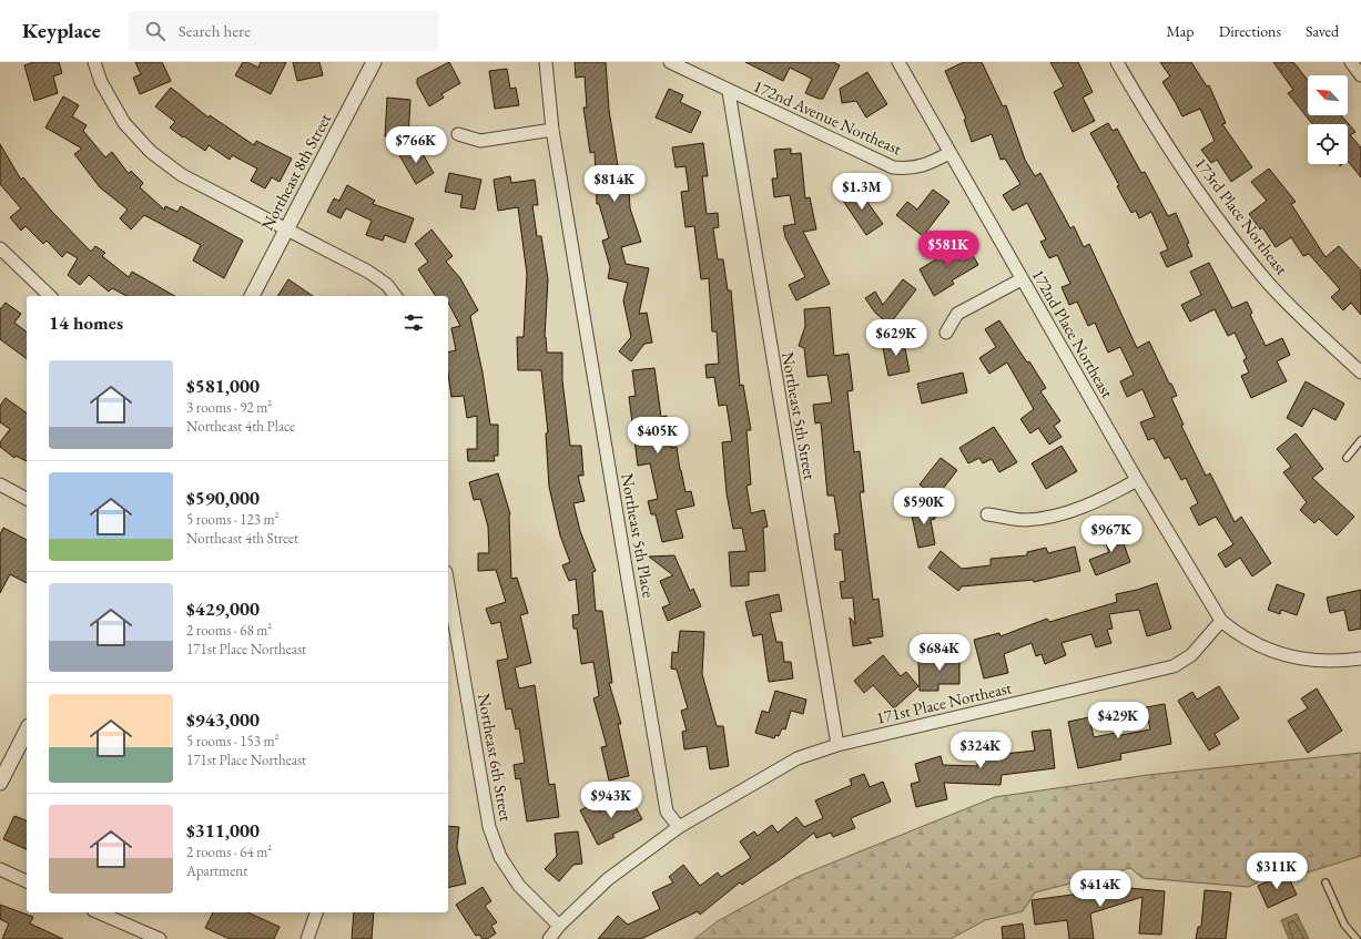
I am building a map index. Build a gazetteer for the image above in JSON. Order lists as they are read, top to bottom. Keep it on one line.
{"streets":{"street":["172nd Avenue Northeast","Northeast 8th Street","173rd Place Northeast","172nd Place Northeast","Northeast 5th Street","Northeast 5th Place","171st Place Northeast","Northeast 6th Street"]},"crossings":[["172nd Avenue Northeast","172nd Place Northeast"],["172nd Avenue Northeast","Northeast 5th Street"],["172nd Place Northeast","171st Place Northeast"],["Northeast 5th Street","171st Place Northeast"],["Northeast 5th Place","171st Place Northeast"],["171st Place Northeast","Northeast 6th Street"]],"north":"top left","page":{"header":"Keyplace","search":"Search here","nav":["Map","Directions","Saved"],"price":["$766K","$814K","$1.3M","$581K","$629K","$405K","$590K","$967K","$684K","$429K","$324K","$943K","$311K","$414K"],"heading":"14 homes","list":[{"name":"$581,000","note":"3 rooms · 92 m² · Northeast 4th Place"},{"name":"$590,000","note":"5 rooms · 123 m² · Northeast 4th Street"},{"name":"$429,000","note":"2 rooms · 68 m² · 171st Place Northeast"},{"name":"$943,000","note":"5 rooms · 153 m² · 171st Place Northeast"},{"name":"$311,000","note":"2 rooms · 64 m² · Apartment"}]}}
